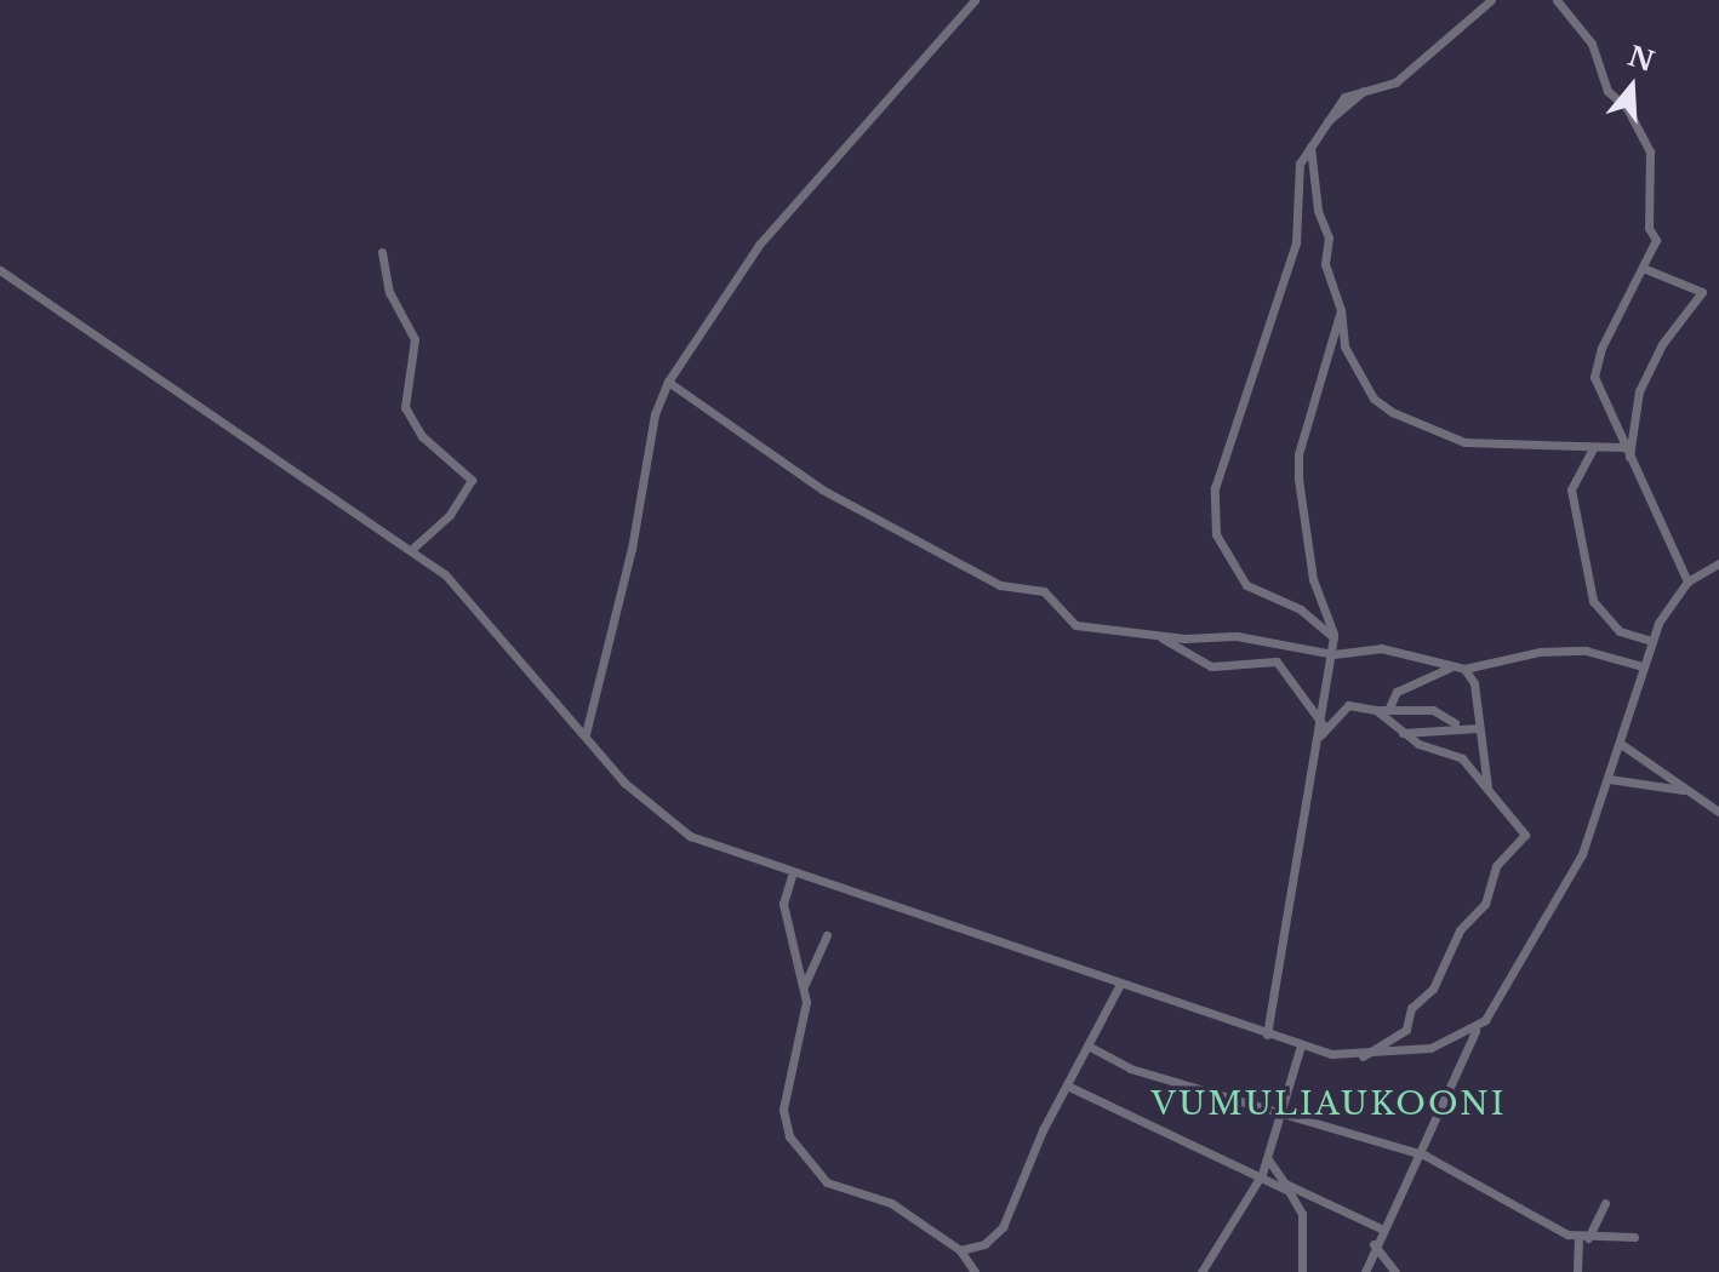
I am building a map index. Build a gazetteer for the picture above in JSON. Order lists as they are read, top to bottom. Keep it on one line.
{"districts":["VUMULIAUKOONI"],"north":"top"}
